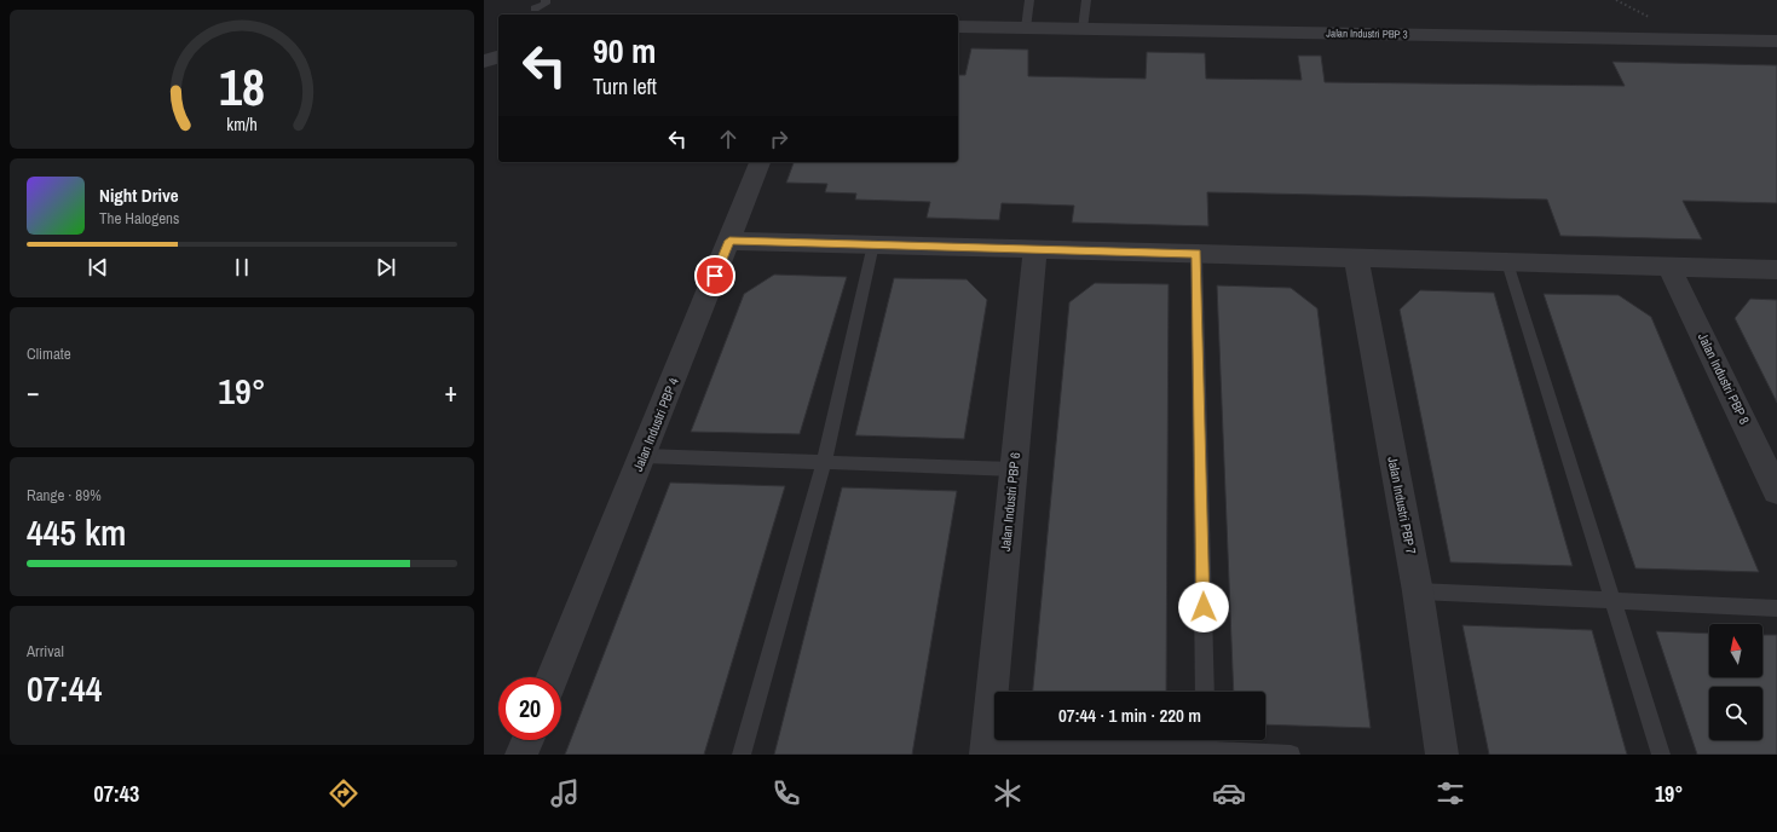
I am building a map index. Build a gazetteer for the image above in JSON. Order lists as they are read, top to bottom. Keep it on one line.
{"streets":{"street":["Jalan Industri PBP 3","Jalan Industri PBP 8","Jalan Industri PBP 4","Jalan Industri PBP 6","Jalan Industri PBP 7"]},"north":"top","page":{"turn":["90 m","Turn left"],"song":["Night Drive","The Halogens"],"tile":["Climate",["Range · 89%","445 km"],["Arrival","07:44"]],"heat":["−","19°","+"],"limit":"20","trip":"07:44 · 1 min · 220 m","tabs":["07:43","19°"],"gauge":["18","km/h"]}}
